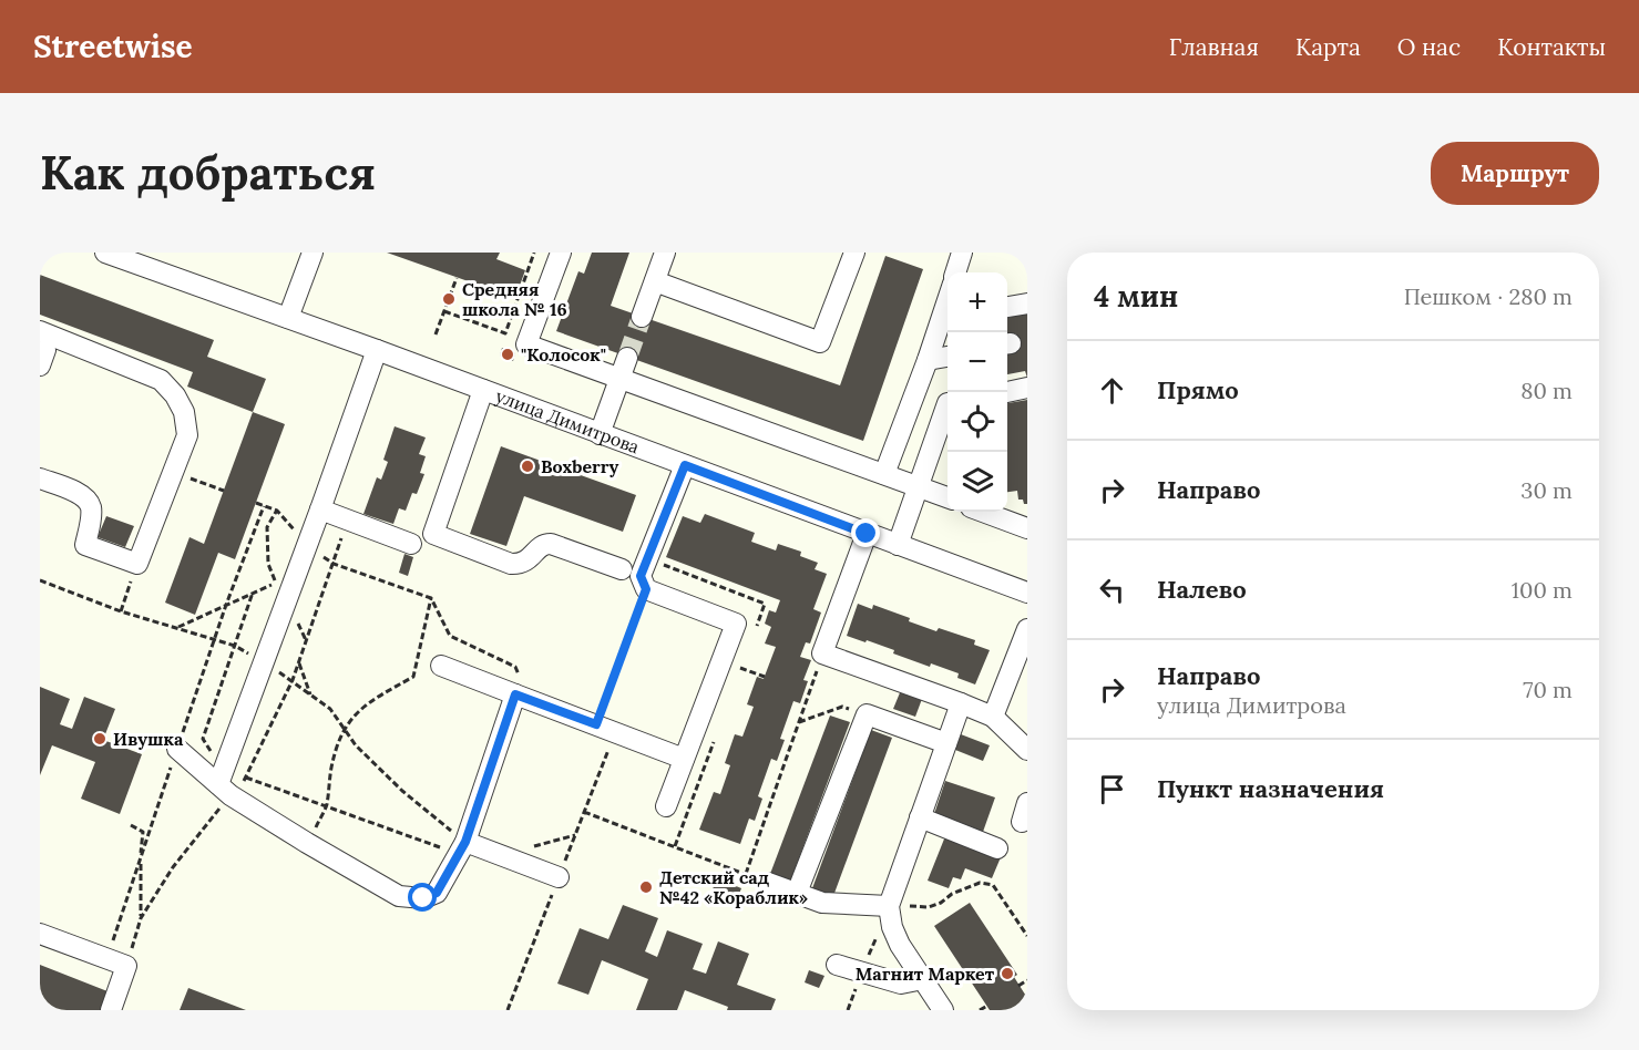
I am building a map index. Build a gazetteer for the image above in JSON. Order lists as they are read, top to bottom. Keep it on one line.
{"streets":{"street":["улица Димитрова"]},"places":["Средняя школа № 16","\"Колосок\"","Boxberry","Ивушка","Детский сад №42 «Кораблик»","Магнит Маркет"],"page":{"header":"Streetwise","nav":["Главная","Карта","О нас","Контакты"],"buttons":"Маршрут","title":"Как добраться","heading":["4 мин","Пешком · 280 m"],"map_buttons":["+","−"],"list":[["Прямо","80 m"],["Направо","30 m"],["Налево","100 m"],["Направо","улица Димитрова","70 m"],"Пункт назначения"]}}
